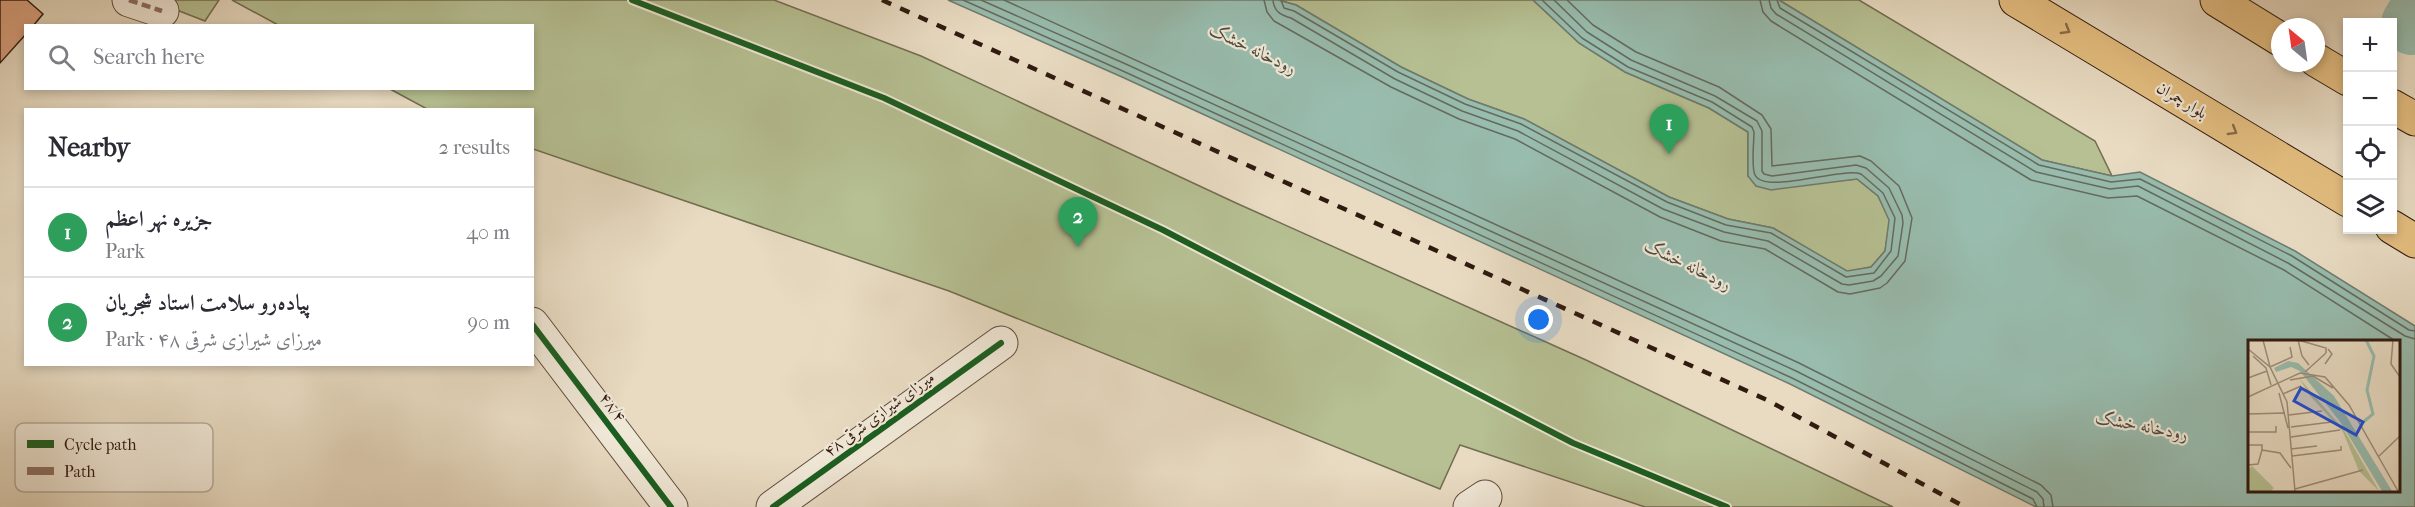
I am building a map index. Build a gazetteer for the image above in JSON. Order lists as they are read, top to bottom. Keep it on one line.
{"streets":{"main road":["بلوار چمران"],"street":["۴۸/۴","۴۸ میرزای شیرازی شرقی"]},"one_way":["بلوار چمران"],"water":["رودخانه خشک"],"legend":["Cycle path","Path"],"north":"top left","page":{"map_buttons":["+","−"],"search":"Search here","pins":["1","2"],"heading":["Nearby","2 results"],"list":[{"mark":"1","name":"جزیره نهر اعظم","note":"Park","value":"40 m"},{"mark":"2","name":"پیاده‌رو سلامت استاد شجریان","note":"Park · ۴۸ میرزای شیرازی شرقی","value":"90 m"}]}}
